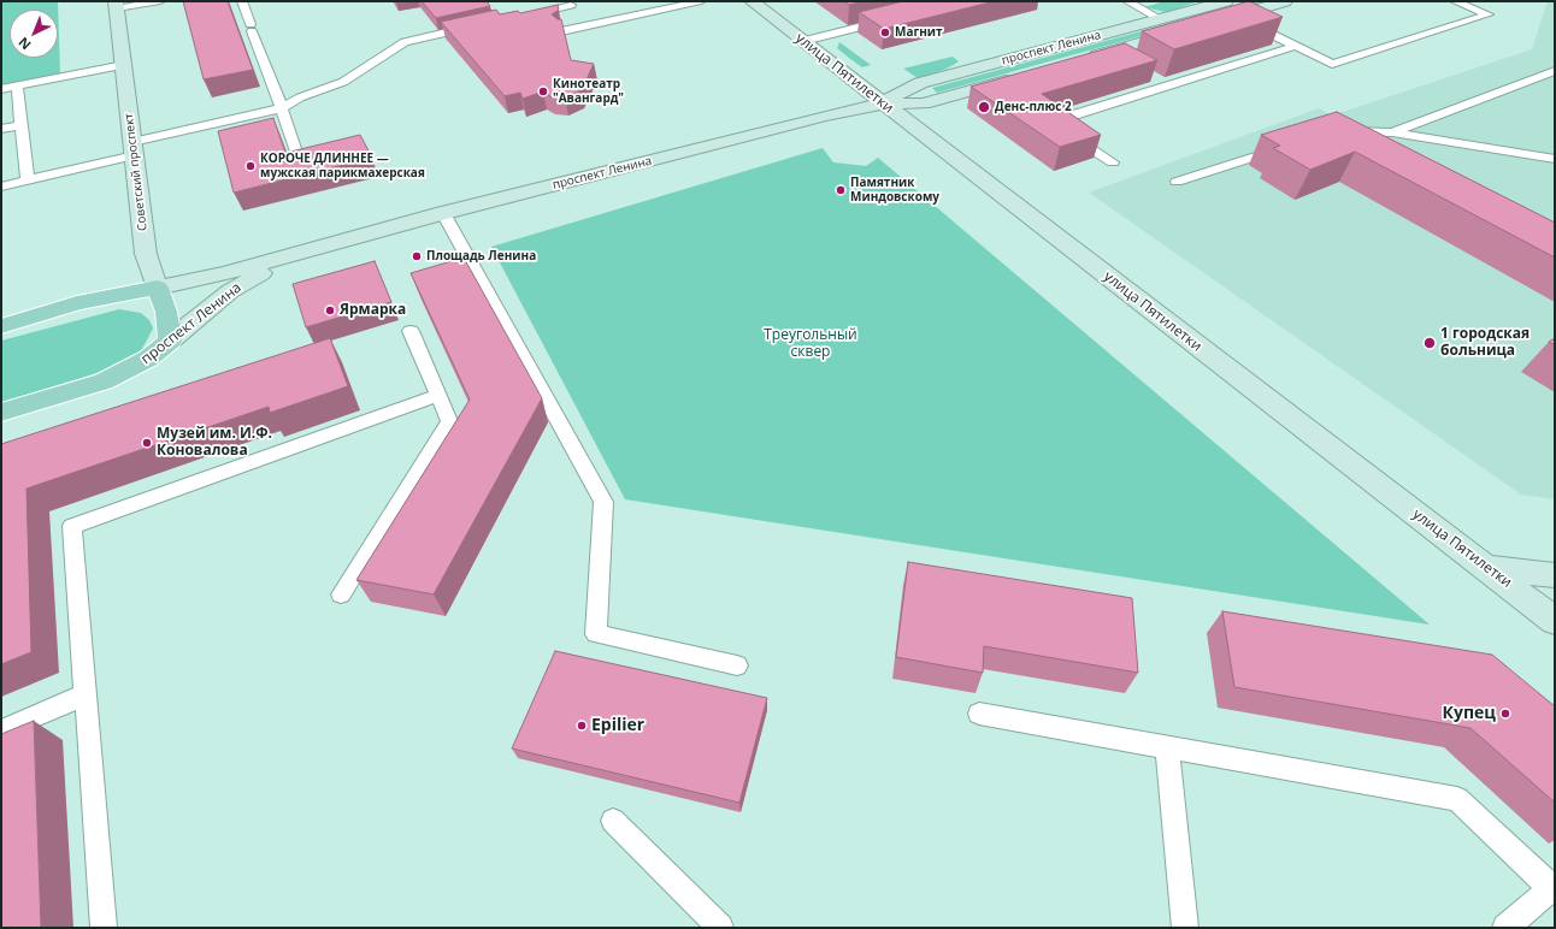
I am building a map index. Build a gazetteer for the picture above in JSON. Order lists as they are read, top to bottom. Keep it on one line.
{"streets":{"main road":["проспект Ленина","улица Пятилетки","Советский проспект"]},"crossings":[["проспект Ленина","улица Пятилетки"],["проспект Ленина","Советский проспект"]],"parks":["Треугольный сквер"],"places":["Магнит","Кинотеатр \"Авангард\"","Денс-плюс 2","КОРОЧЕ ДЛИННЕЕ — мужская парикмахерская","Памятник Миндовскому","Площадь Ленина","Ярмарка","1 городская больница","Музей им. И.Ф. Коновалова","Купец","Epilier"],"north":"bottom left"}
